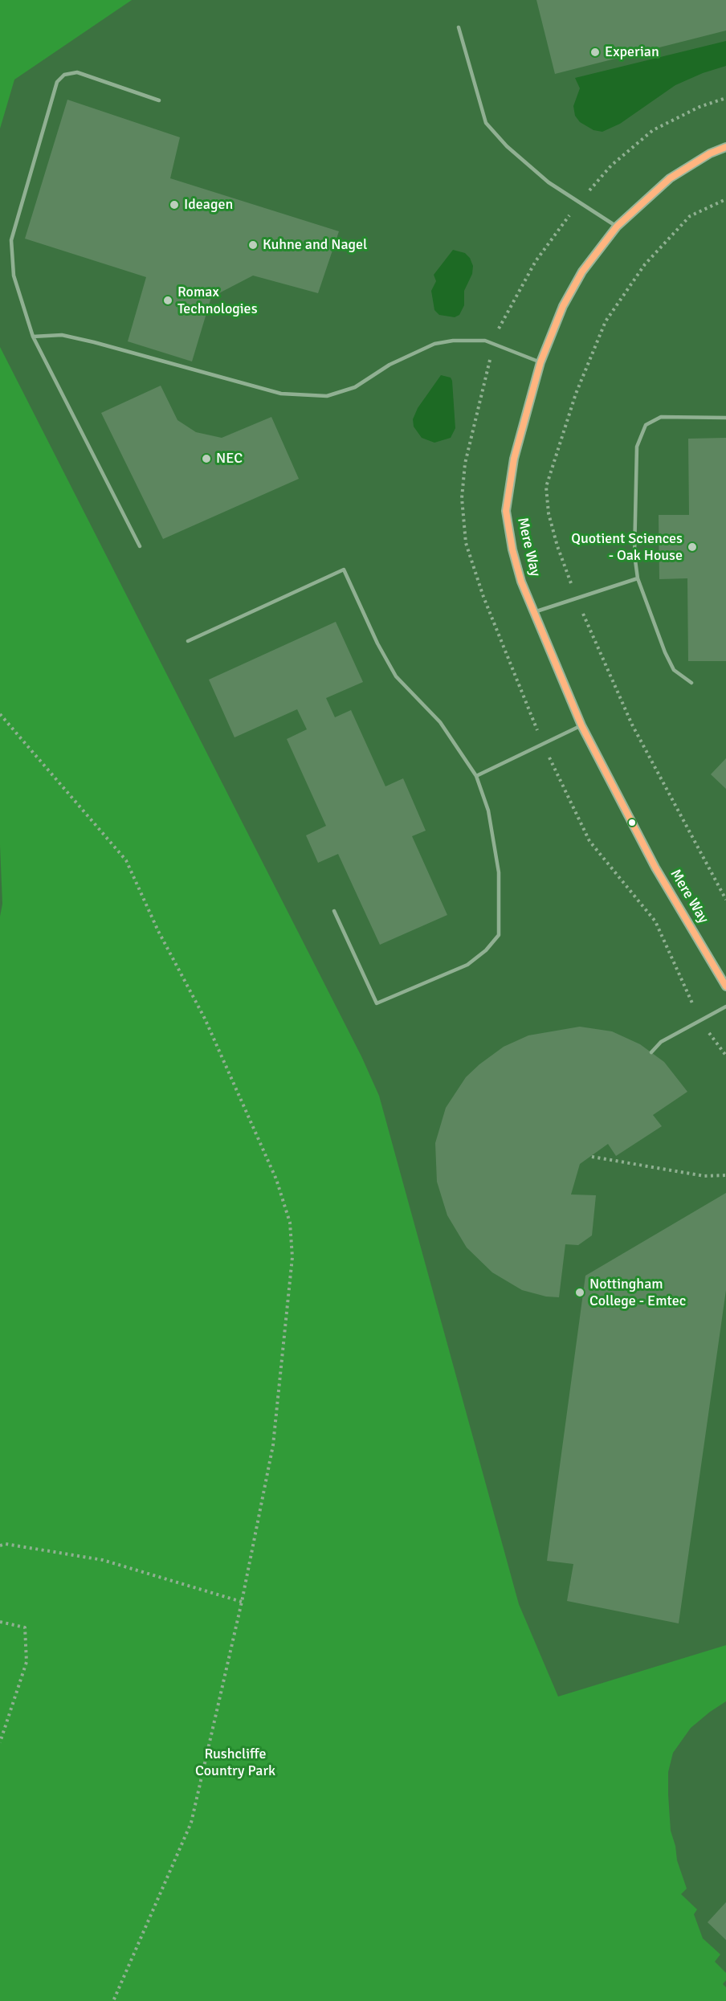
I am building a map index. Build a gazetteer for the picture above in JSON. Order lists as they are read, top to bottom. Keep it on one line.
{"streets":{"street":["Mere Way"]},"parks":["Rushcliffe Country Park"],"places":["Experian","Ideagen","Kuhne and Nagel","Romax Technologies","NEC","Quotient Sciences - Oak House","Nottingham College - Emtec"]}
